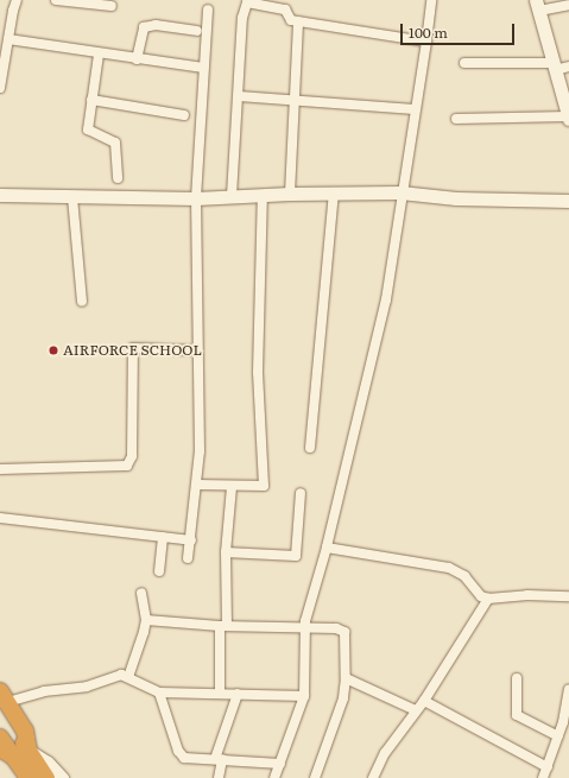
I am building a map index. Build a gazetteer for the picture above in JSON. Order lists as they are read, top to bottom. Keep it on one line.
{"places":["AIRFORCE SCHOOL"],"scale_bar":"100 m"}
